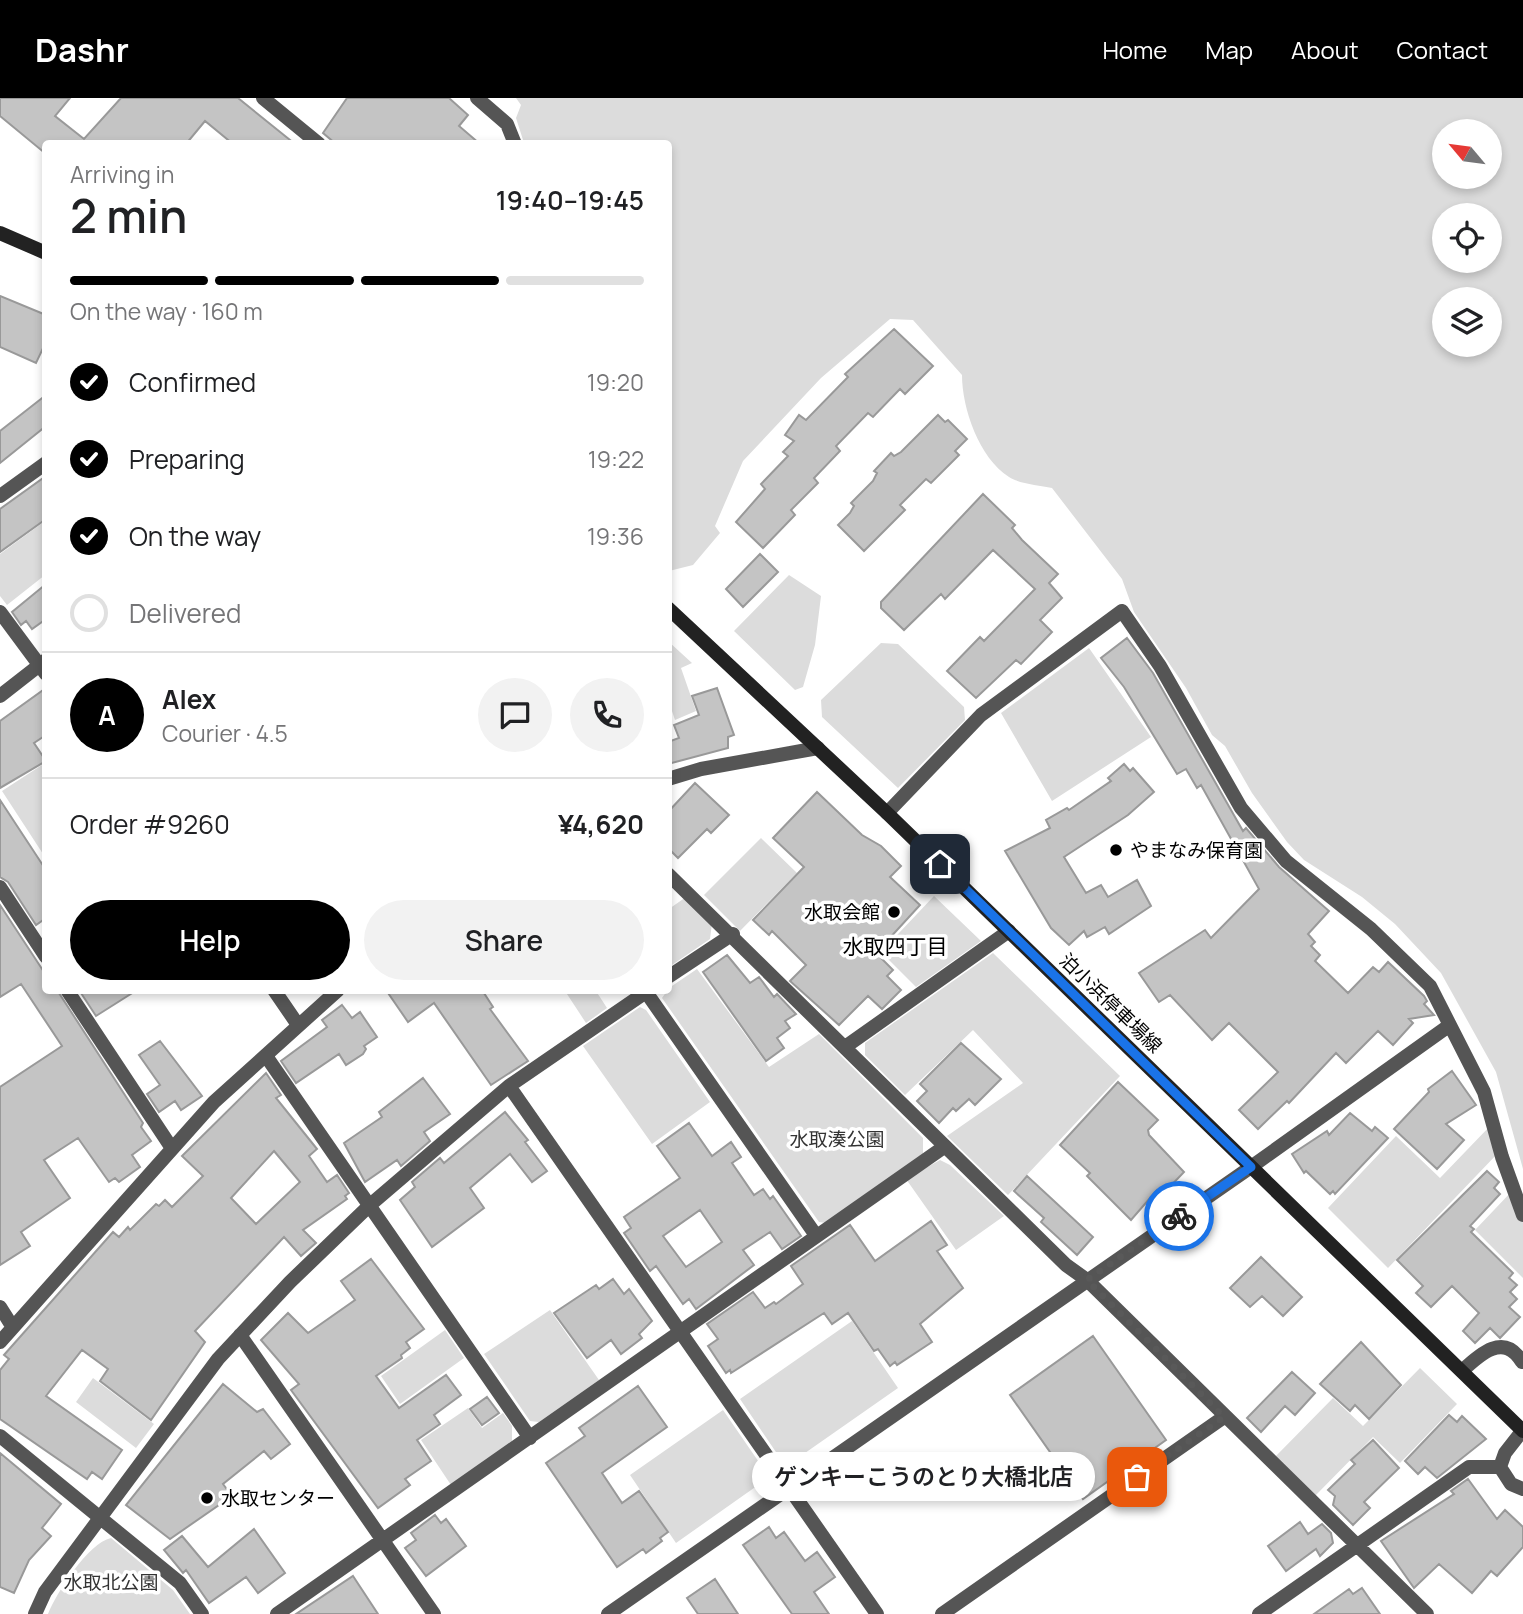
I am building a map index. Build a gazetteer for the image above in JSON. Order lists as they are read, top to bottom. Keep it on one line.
{"streets":{"main road":["泊小浜停車場線"]},"districts":["水取四丁目"],"parks":["水取湊公園","水取北公園"],"places":["やまなみ保育園","水取会館","ゲンキーこうのとり大橋北店","水取センター"],"north":"top left","page":{"header":"Dashr","nav":["Home","Map","About","Contact"],"heading":["2 min","Arriving in","19:40–19:45"],"panel":["Alex","Courier · 4.5","Order #9260","¥4,620"],"bar":"On the way · 160 m","list":[["Confirmed","19:20"],["Preparing","19:22"],["On the way","19:36"],"Delivered"],"round":"A","buttons":["Help","Share"],"bubble":"ゲンキーこうのとり大橋北店"}}
